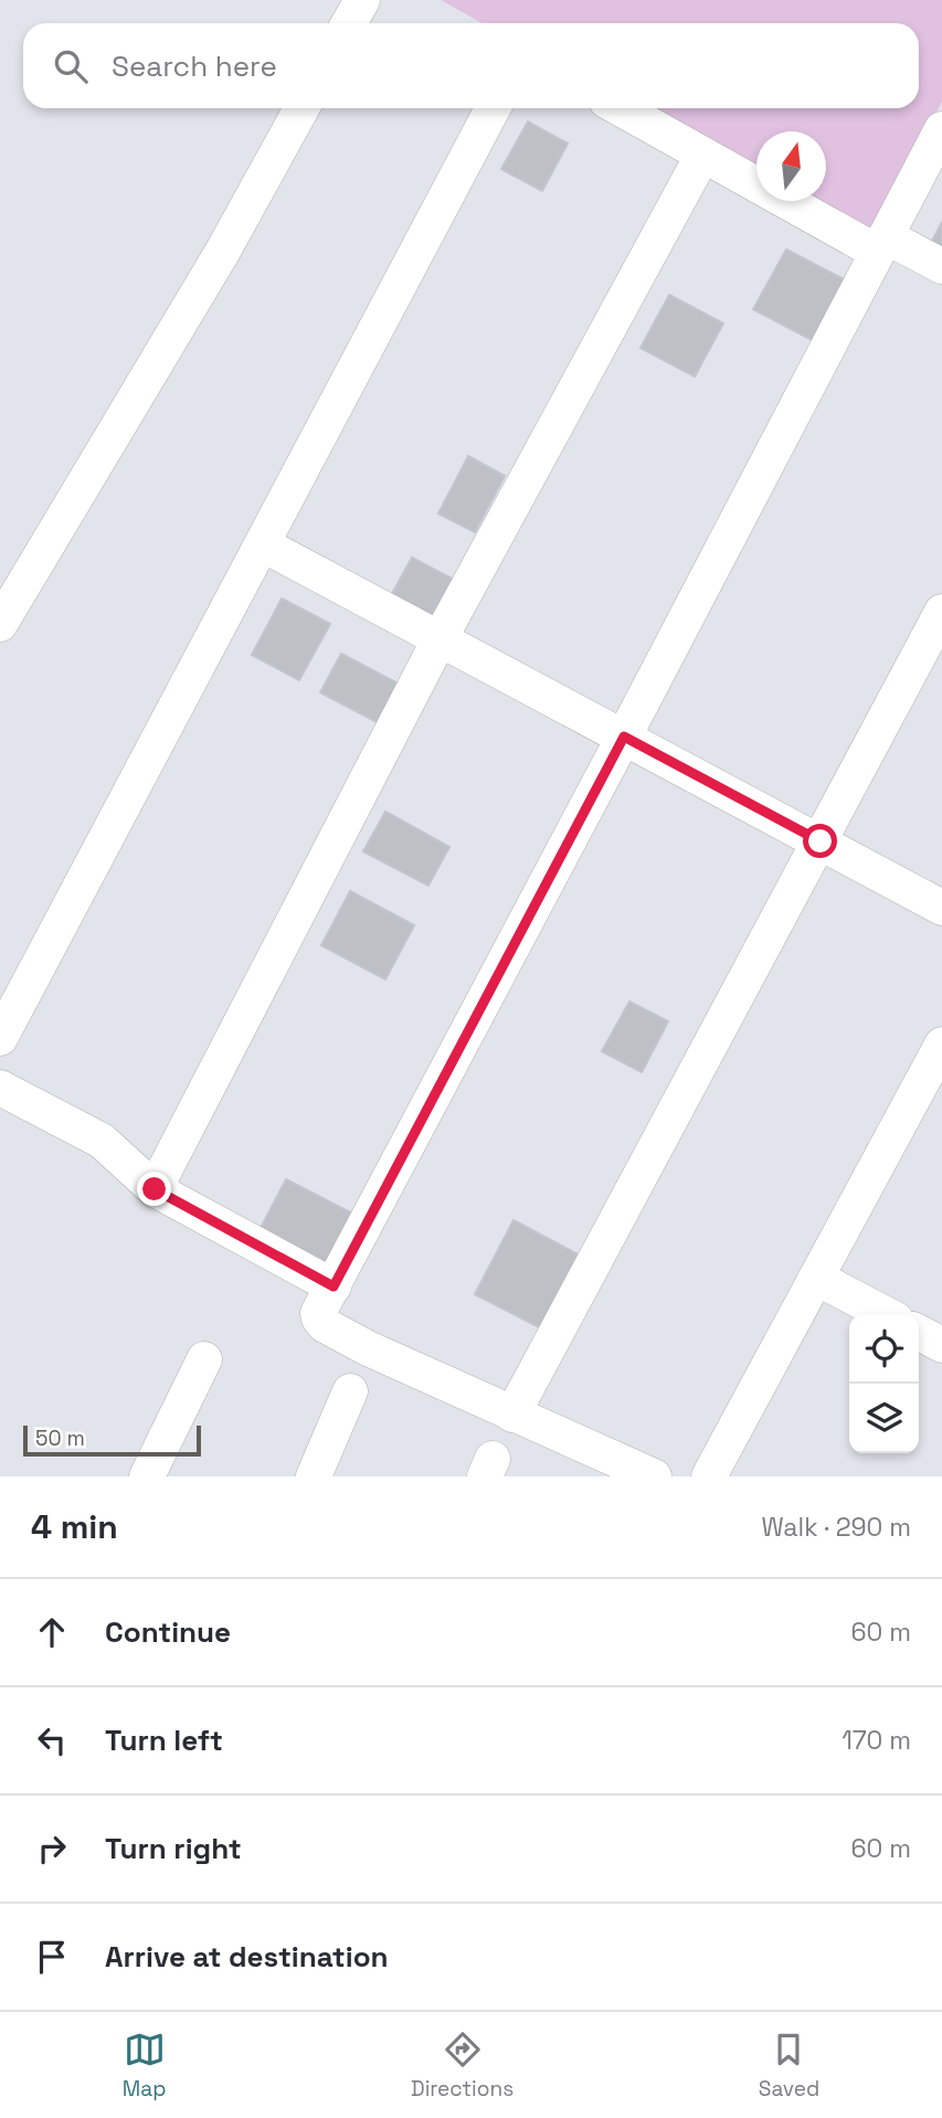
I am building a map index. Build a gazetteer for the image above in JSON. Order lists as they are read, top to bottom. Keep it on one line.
{"scale_bar":"50 m","north":"top","page":{"search":"Search here","scale":"50 m","heading":["4 min","Walk · 290 m"],"list":[["Continue","60 m"],["Turn left","170 m"],["Turn right","60 m"],"Arrive at destination"],"nav":["Map","Directions","Saved"]}}
